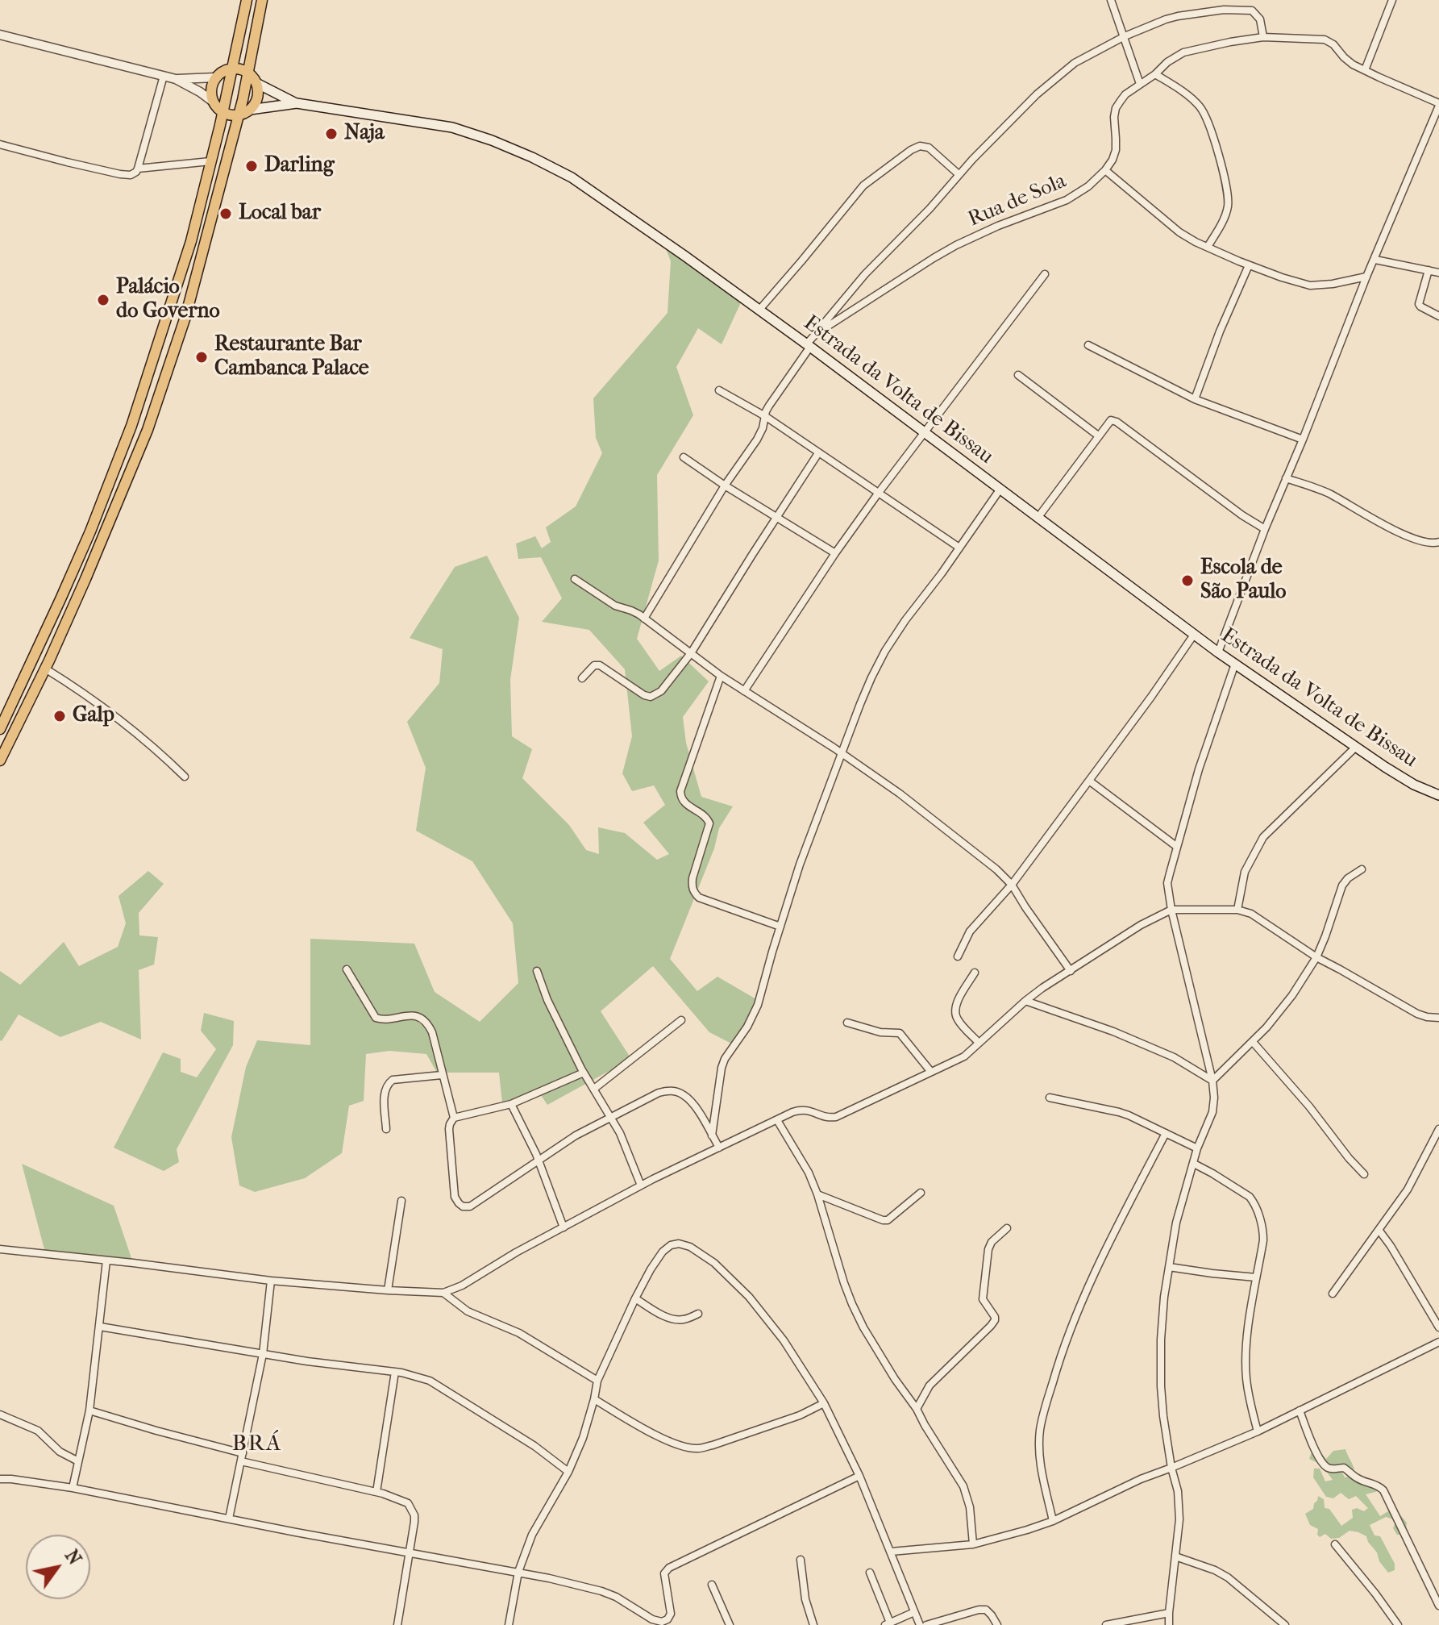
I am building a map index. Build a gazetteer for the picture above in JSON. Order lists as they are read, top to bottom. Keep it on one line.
{"streets":{"main road":["Estrada da Volta de Bissau"],"street":["Rua de Sola"]},"crossings":[["Rua de Sola","Estrada da Volta de Bissau"]],"districts":["BRÁ"],"places":["Naja","Darling","Local bar","Palácio do Governo","Restaurante Bar Cambanca Palace","Escola de São Paulo","Galp"],"north":"top right"}
